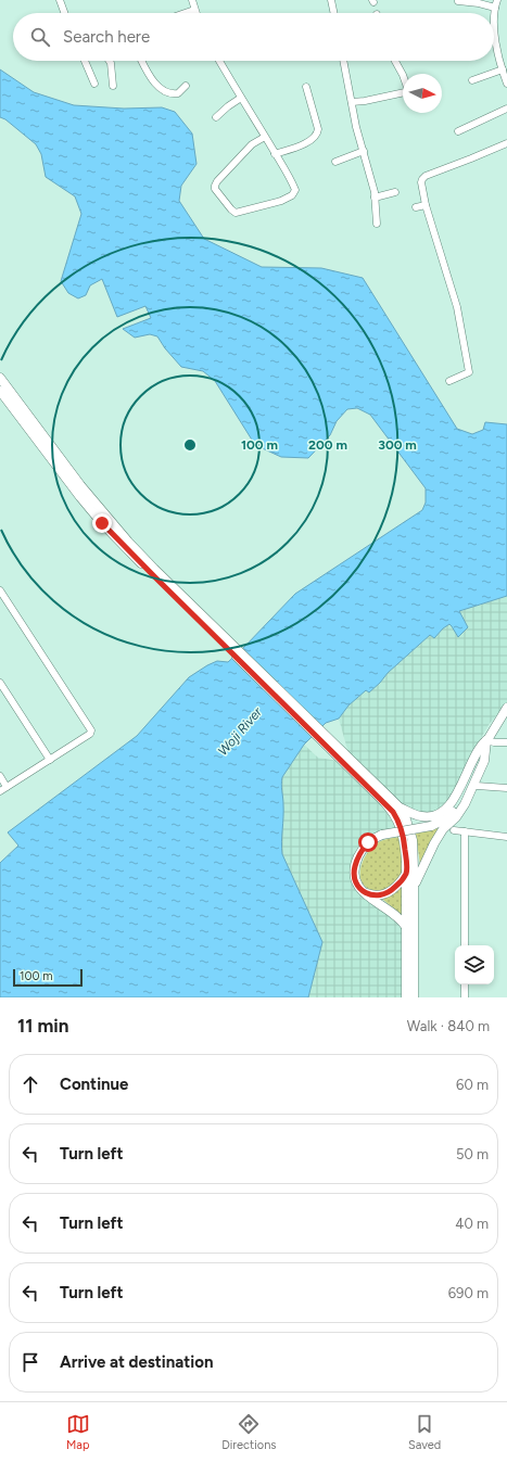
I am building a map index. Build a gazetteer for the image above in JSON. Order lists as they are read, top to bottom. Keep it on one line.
{"water":["Woji River"],"scale_bar":"100 m","north":"right","page":{"search":"Search here","scale":"100 m","heading":["11 min","Walk · 840 m"],"list":[["Continue","60 m"],["Turn left","50 m"],["Turn left","40 m"],["Turn left","690 m"],"Arrive at destination"],"nav":["Map","Directions","Saved"]},"rings":["100 m","200 m","300 m"]}
